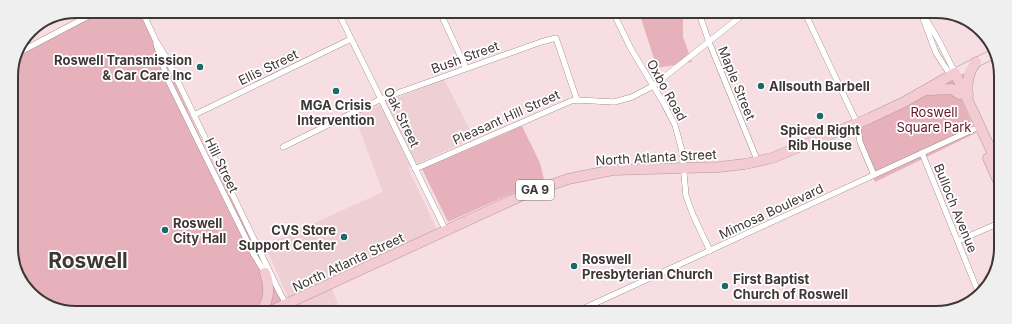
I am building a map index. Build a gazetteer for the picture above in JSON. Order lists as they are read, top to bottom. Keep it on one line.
{"streets":{"highway":["North Atlanta Street","GA 9"],"street":["Bush Street","Ellis Street","Maple Street","Oxbo Road","Oak Street","Pleasant Hill Street","Hill Street","Bulloch Avenue","Mimosa Boulevard"]},"crossings":[["Bush Street","Oak Street"],["Bush Street","Pleasant Hill Street"],["Ellis Street","Oak Street"],["Ellis Street","Hill Street"],["Maple Street","Pleasant Hill Street"],["Maple Street","North Atlanta Street"],["Oxbo Road","Pleasant Hill Street"],["Oxbo Road","North Atlanta Street"],["Oxbo Road","Mimosa Boulevard"],["Oak Street","Pleasant Hill Street"],["Oak Street","North Atlanta Street"],["North Atlanta Street","GA 9"],["Bulloch Avenue","Mimosa Boulevard"]],"districts":["Roswell"],"parks":["Roswell Square Park"],"places":["Roswell Transmission & Car Care Inc","Allsouth Barbell","MGA Crisis Intervention","Spiced Right Rib House","Roswell City Hall","CVS Store Support Center","Roswell Presbyterian Church","First Baptist Church of Roswell"]}
